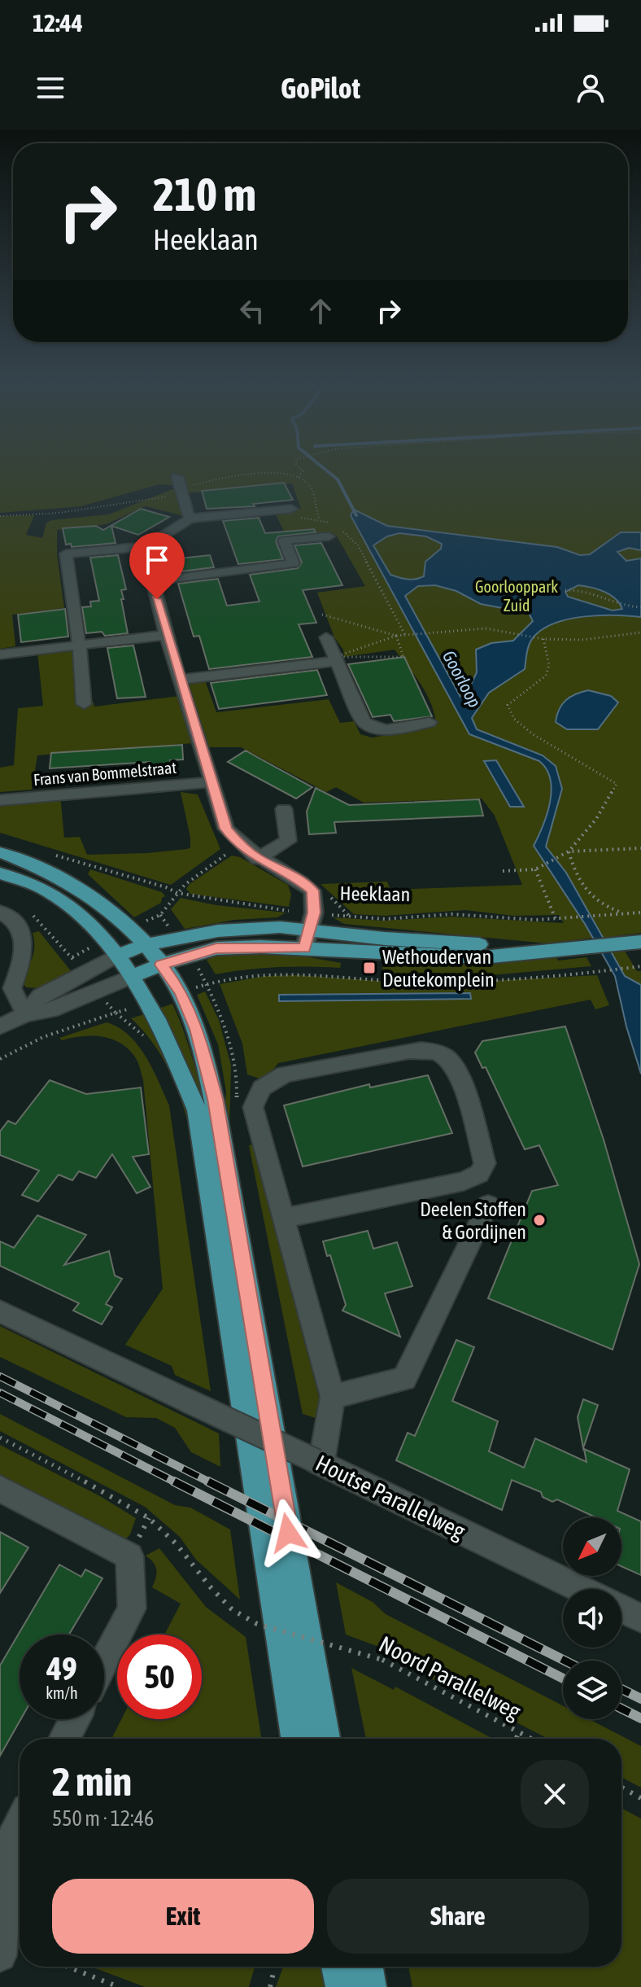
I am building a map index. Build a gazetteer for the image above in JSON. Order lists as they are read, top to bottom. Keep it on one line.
{"streets":{"main road":["Heeklaan"],"street":["Frans van Bommelstraat","Houtse Parallelweg"],"path":["Noord Parallelweg"]},"water":["Goorloop"],"parks":["Goorlooppark Zuid"],"places":{"transit":["Wethouder van Deutekomplein"],"other":["Deelen Stoffen & Gordijnen"]},"north":"bottom left","page":{"status":"12:44","header":"GoPilot","turn":["210 m","Heeklaan"],"speed":"49 km/h","limit":"50","heading":["2 min","550 m · 12:46"],"buttons":["Exit","Share"]}}
